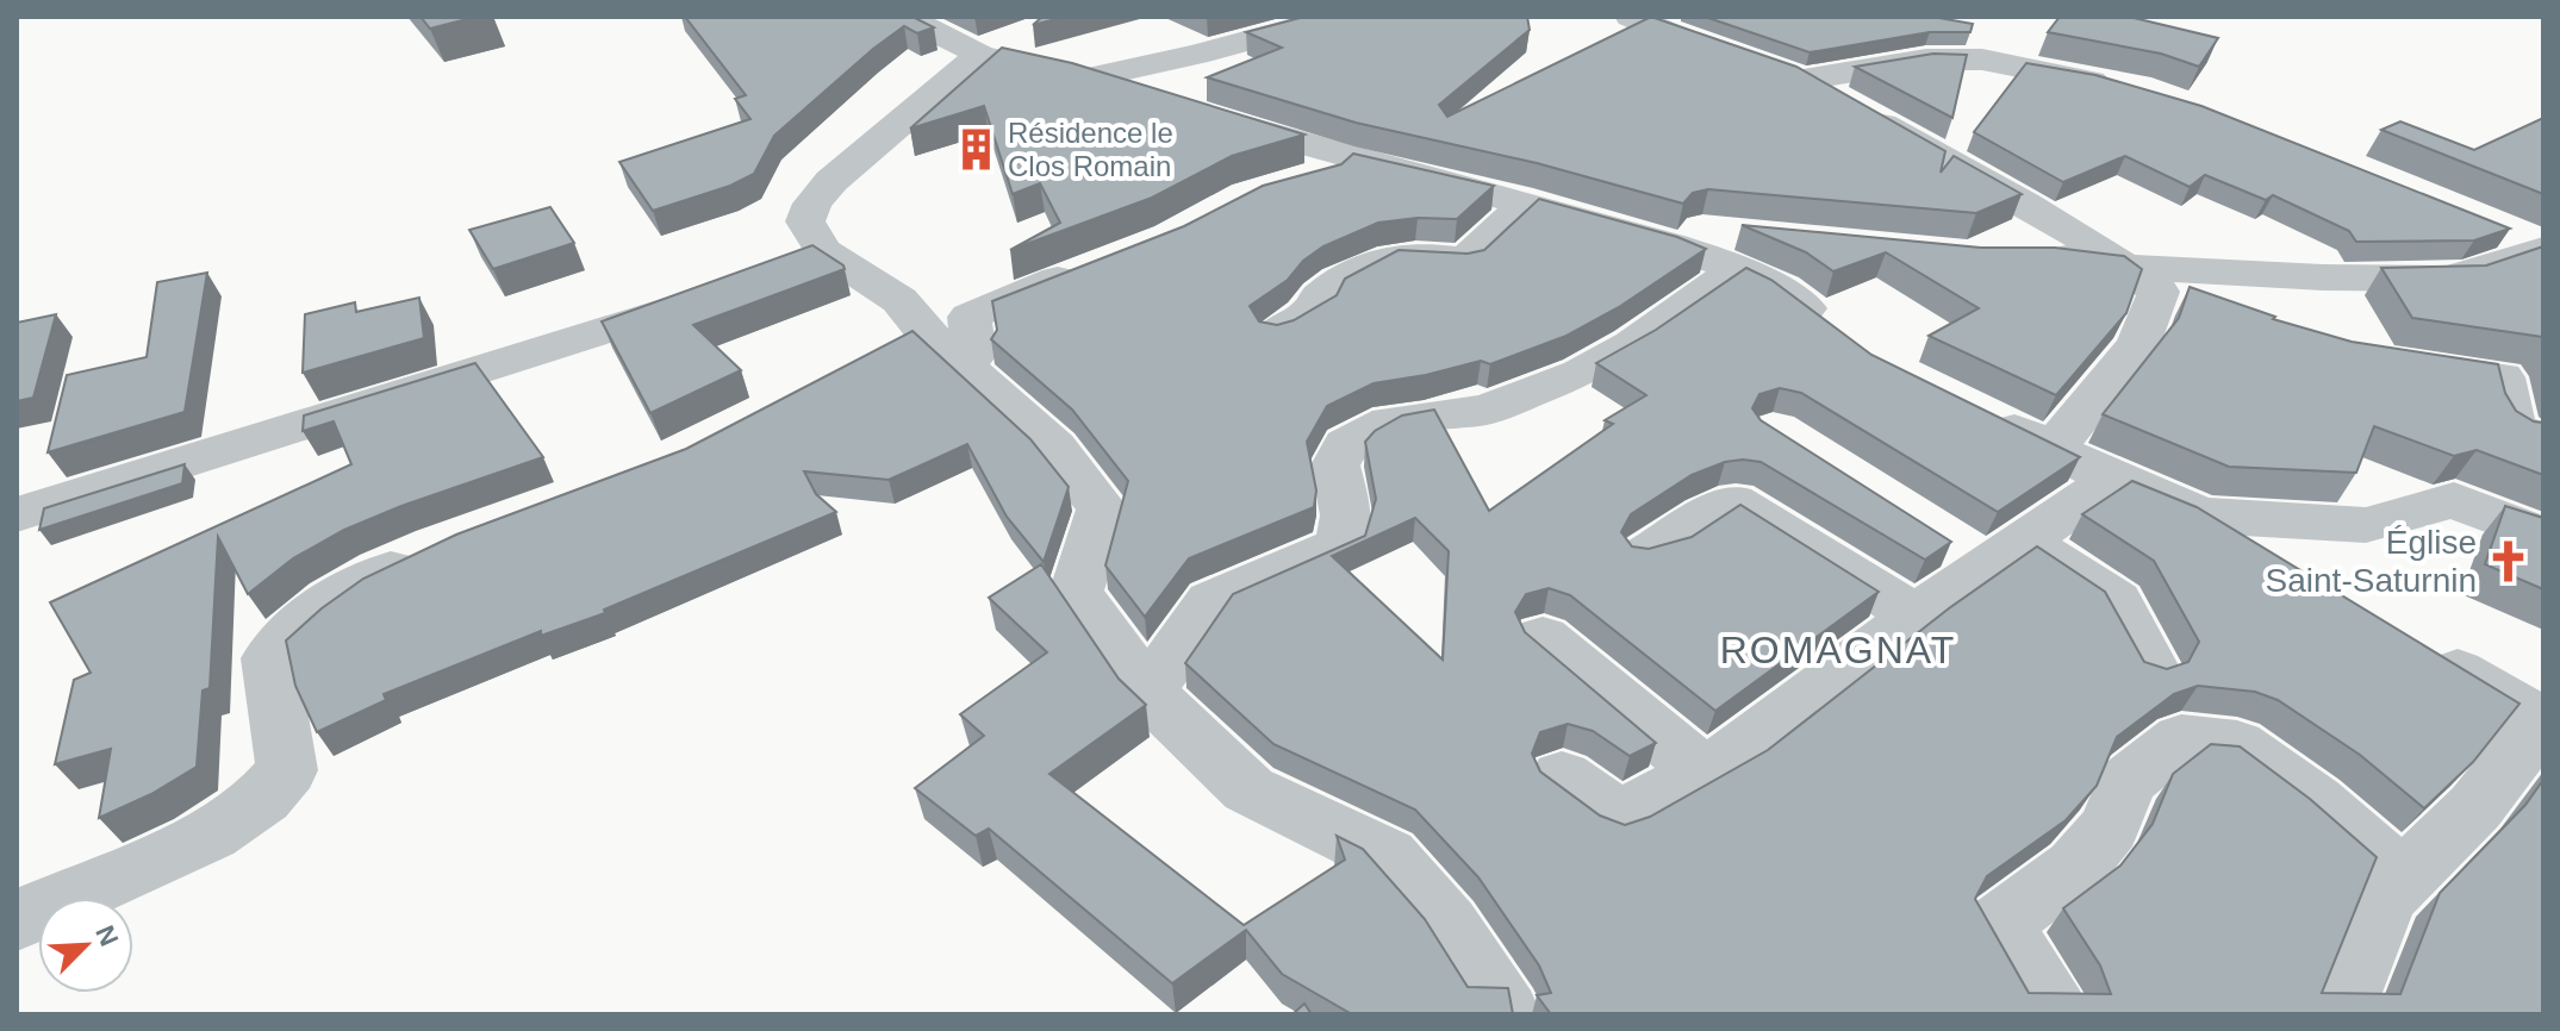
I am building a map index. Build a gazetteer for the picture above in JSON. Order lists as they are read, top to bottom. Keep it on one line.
{"districts":["ROMAGNAT"],"places":{"building":["Résidence le Clos Romain"],"church":["Église Saint-Saturnin"]},"north":"top right"}
